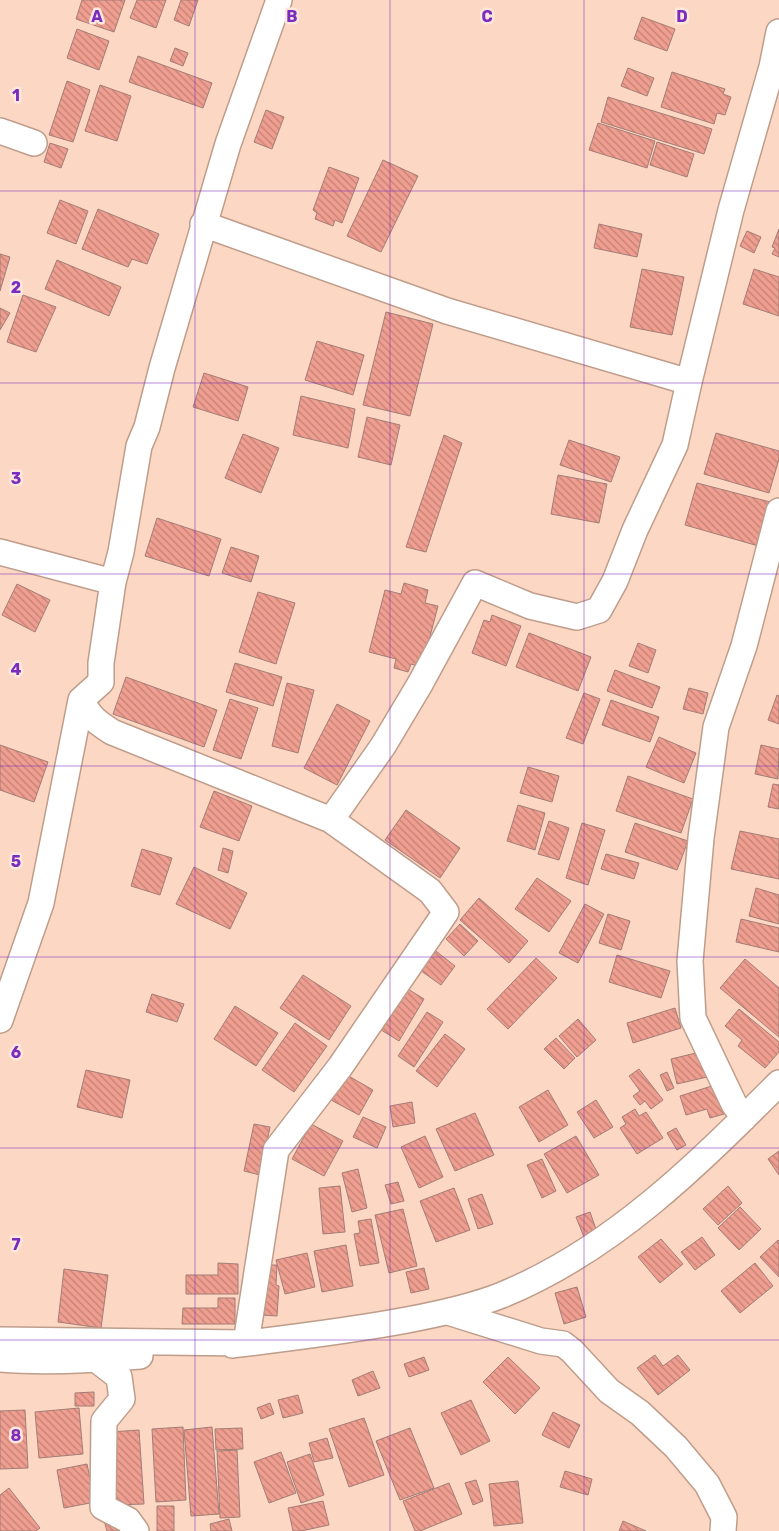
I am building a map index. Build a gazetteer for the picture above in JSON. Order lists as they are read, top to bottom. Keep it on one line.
{"grid":{"columns":["A","B","C","D"],"rows":["1","2","3","4","5","6","7","8"]}}
